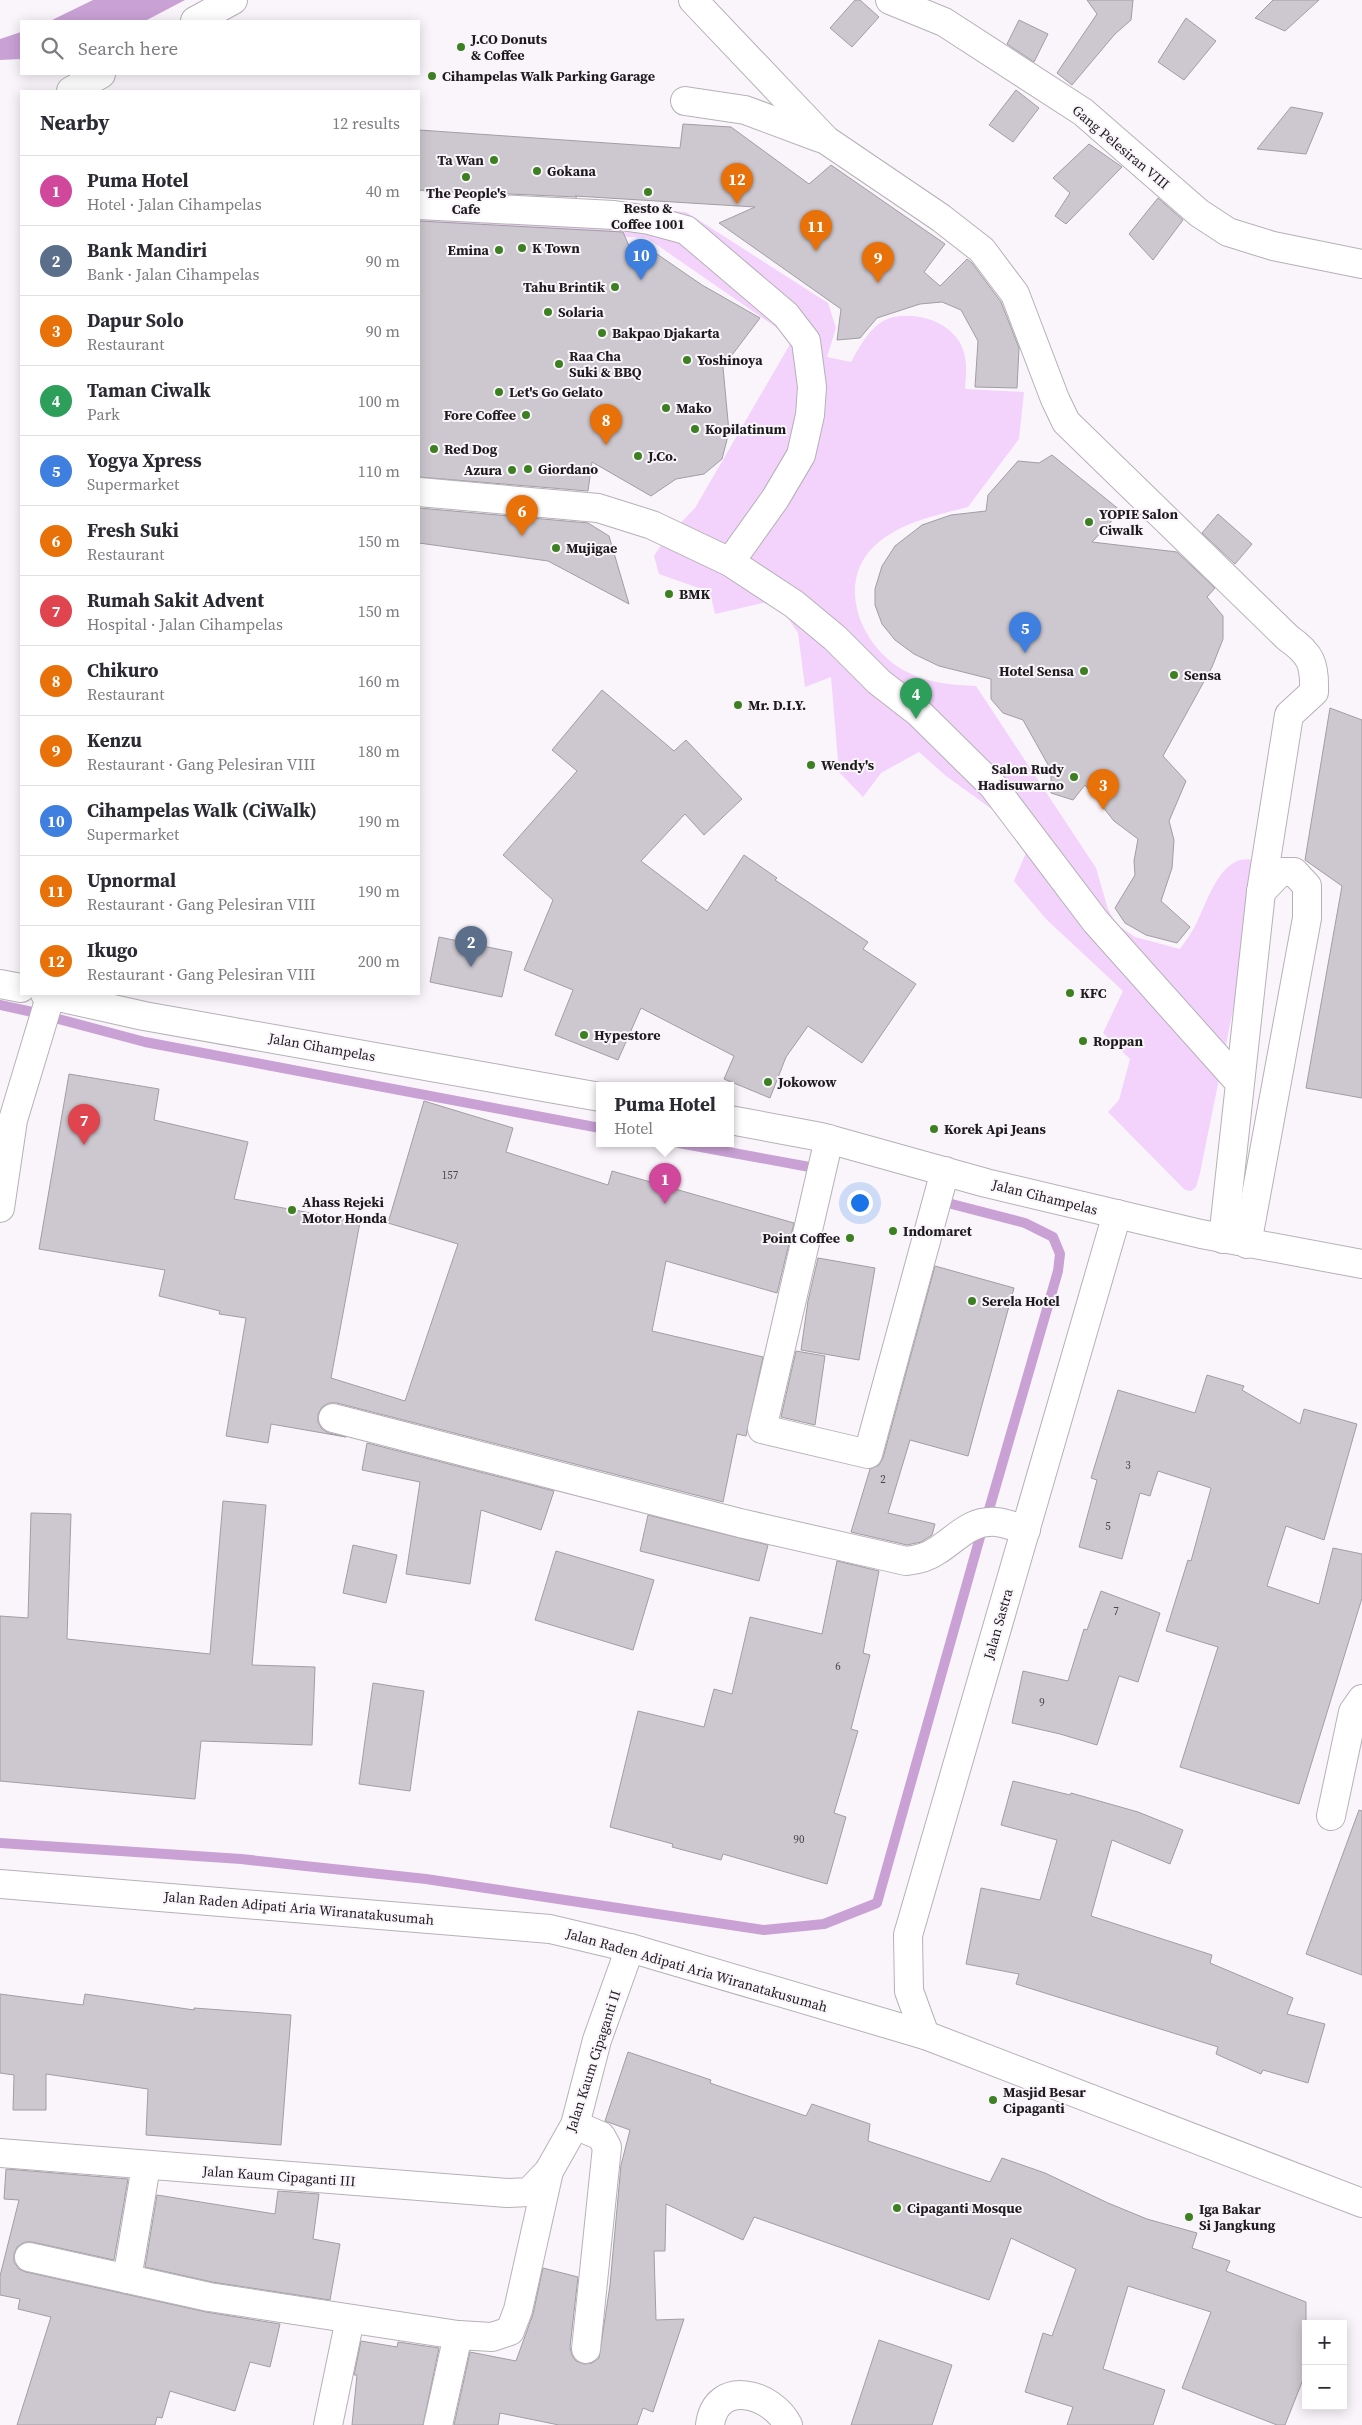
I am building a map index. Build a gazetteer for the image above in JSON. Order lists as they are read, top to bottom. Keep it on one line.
{"streets":{"street":["Gang Pelesiran VIII","Jalan Cihampelas","Jalan Sastra","Jalan Raden Adipati Aria Wiranatakusumah","Jalan Kaum Cipaganti II","Jalan Kaum Cipaganti III"]},"crossings":[["Jalan Cihampelas","Jalan Sastra"],["Jalan Sastra","Jalan Raden Adipati Aria Wiranatakusumah"],["Jalan Raden Adipati Aria Wiranatakusumah","Jalan Kaum Cipaganti II"],["Jalan Kaum Cipaganti II","Jalan Kaum Cipaganti III"]],"places":["J.CO Donuts & Coffee","Cihampelas Walk Parking Garage","Ta Wan","Gokana","The People's Cafe","Resto & Coffee 1001","K Town","Emina","Tahu Brintik","Solaria","Bakpao Djakarta","Yoshinoya","Raa Cha Suki & BBQ","Let's Go Gelato","Mako","Fore Coffee","Kopilatinum","Red Dog","J.Co.","Giordano","Azura","YOPIE Salon Ciwalk","Mujigae","BMK","Hotel Sensa","Sensa","Mr. D.I.Y.","Wendy's","Salon Rudy Hadisuwarno","KFC","Hypestore","Roppan","Jokowow","Korek Api Jeans","Ahass Rejeki Motor Honda","Indomaret","Point Coffee","Serela Hotel","Masjid Besar Cipaganti","Cipaganti Mosque","Iga Bakar Si Jangkung"],"house_numbers":["157","3","2","5","7","6","9","90"],"page":{"search":"Search here","heading":["Nearby","12 results"],"list":[{"mark":"1","name":"Puma Hotel","note":"Hotel · Jalan Cihampelas","value":"40 m"},{"mark":"2","name":"Bank Mandiri","note":"Bank · Jalan Cihampelas","value":"90 m"},{"mark":"3","name":"Dapur Solo","note":"Restaurant","value":"90 m"},{"mark":"4","name":"Taman Ciwalk","note":"Park","value":"100 m"},{"mark":"5","name":"Yogya Xpress","note":"Supermarket","value":"110 m"},{"mark":"6","name":"Fresh Suki","note":"Restaurant","value":"150 m"},{"mark":"7","name":"Rumah Sakit Advent","note":"Hospital · Jalan Cihampelas","value":"150 m"},{"mark":"8","name":"Chikuro","note":"Restaurant","value":"160 m"},{"mark":"9","name":"Kenzu","note":"Restaurant · Gang Pelesiran VIII","value":"180 m"},{"mark":"10","name":"Cihampelas Walk (CiWalk)","note":"Supermarket","value":"190 m"},{"mark":"11","name":"Upnormal","note":"Restaurant · Gang Pelesiran VIII","value":"190 m"},{"mark":"12","name":"Ikugo","note":"Restaurant · Gang Pelesiran VIII","value":"200 m"}],"pins":["12","11","10","9","8","6","5","4","3","2","7","1"],"popup":["Puma Hotel","Hotel"],"map_buttons":["+","−"]}}
